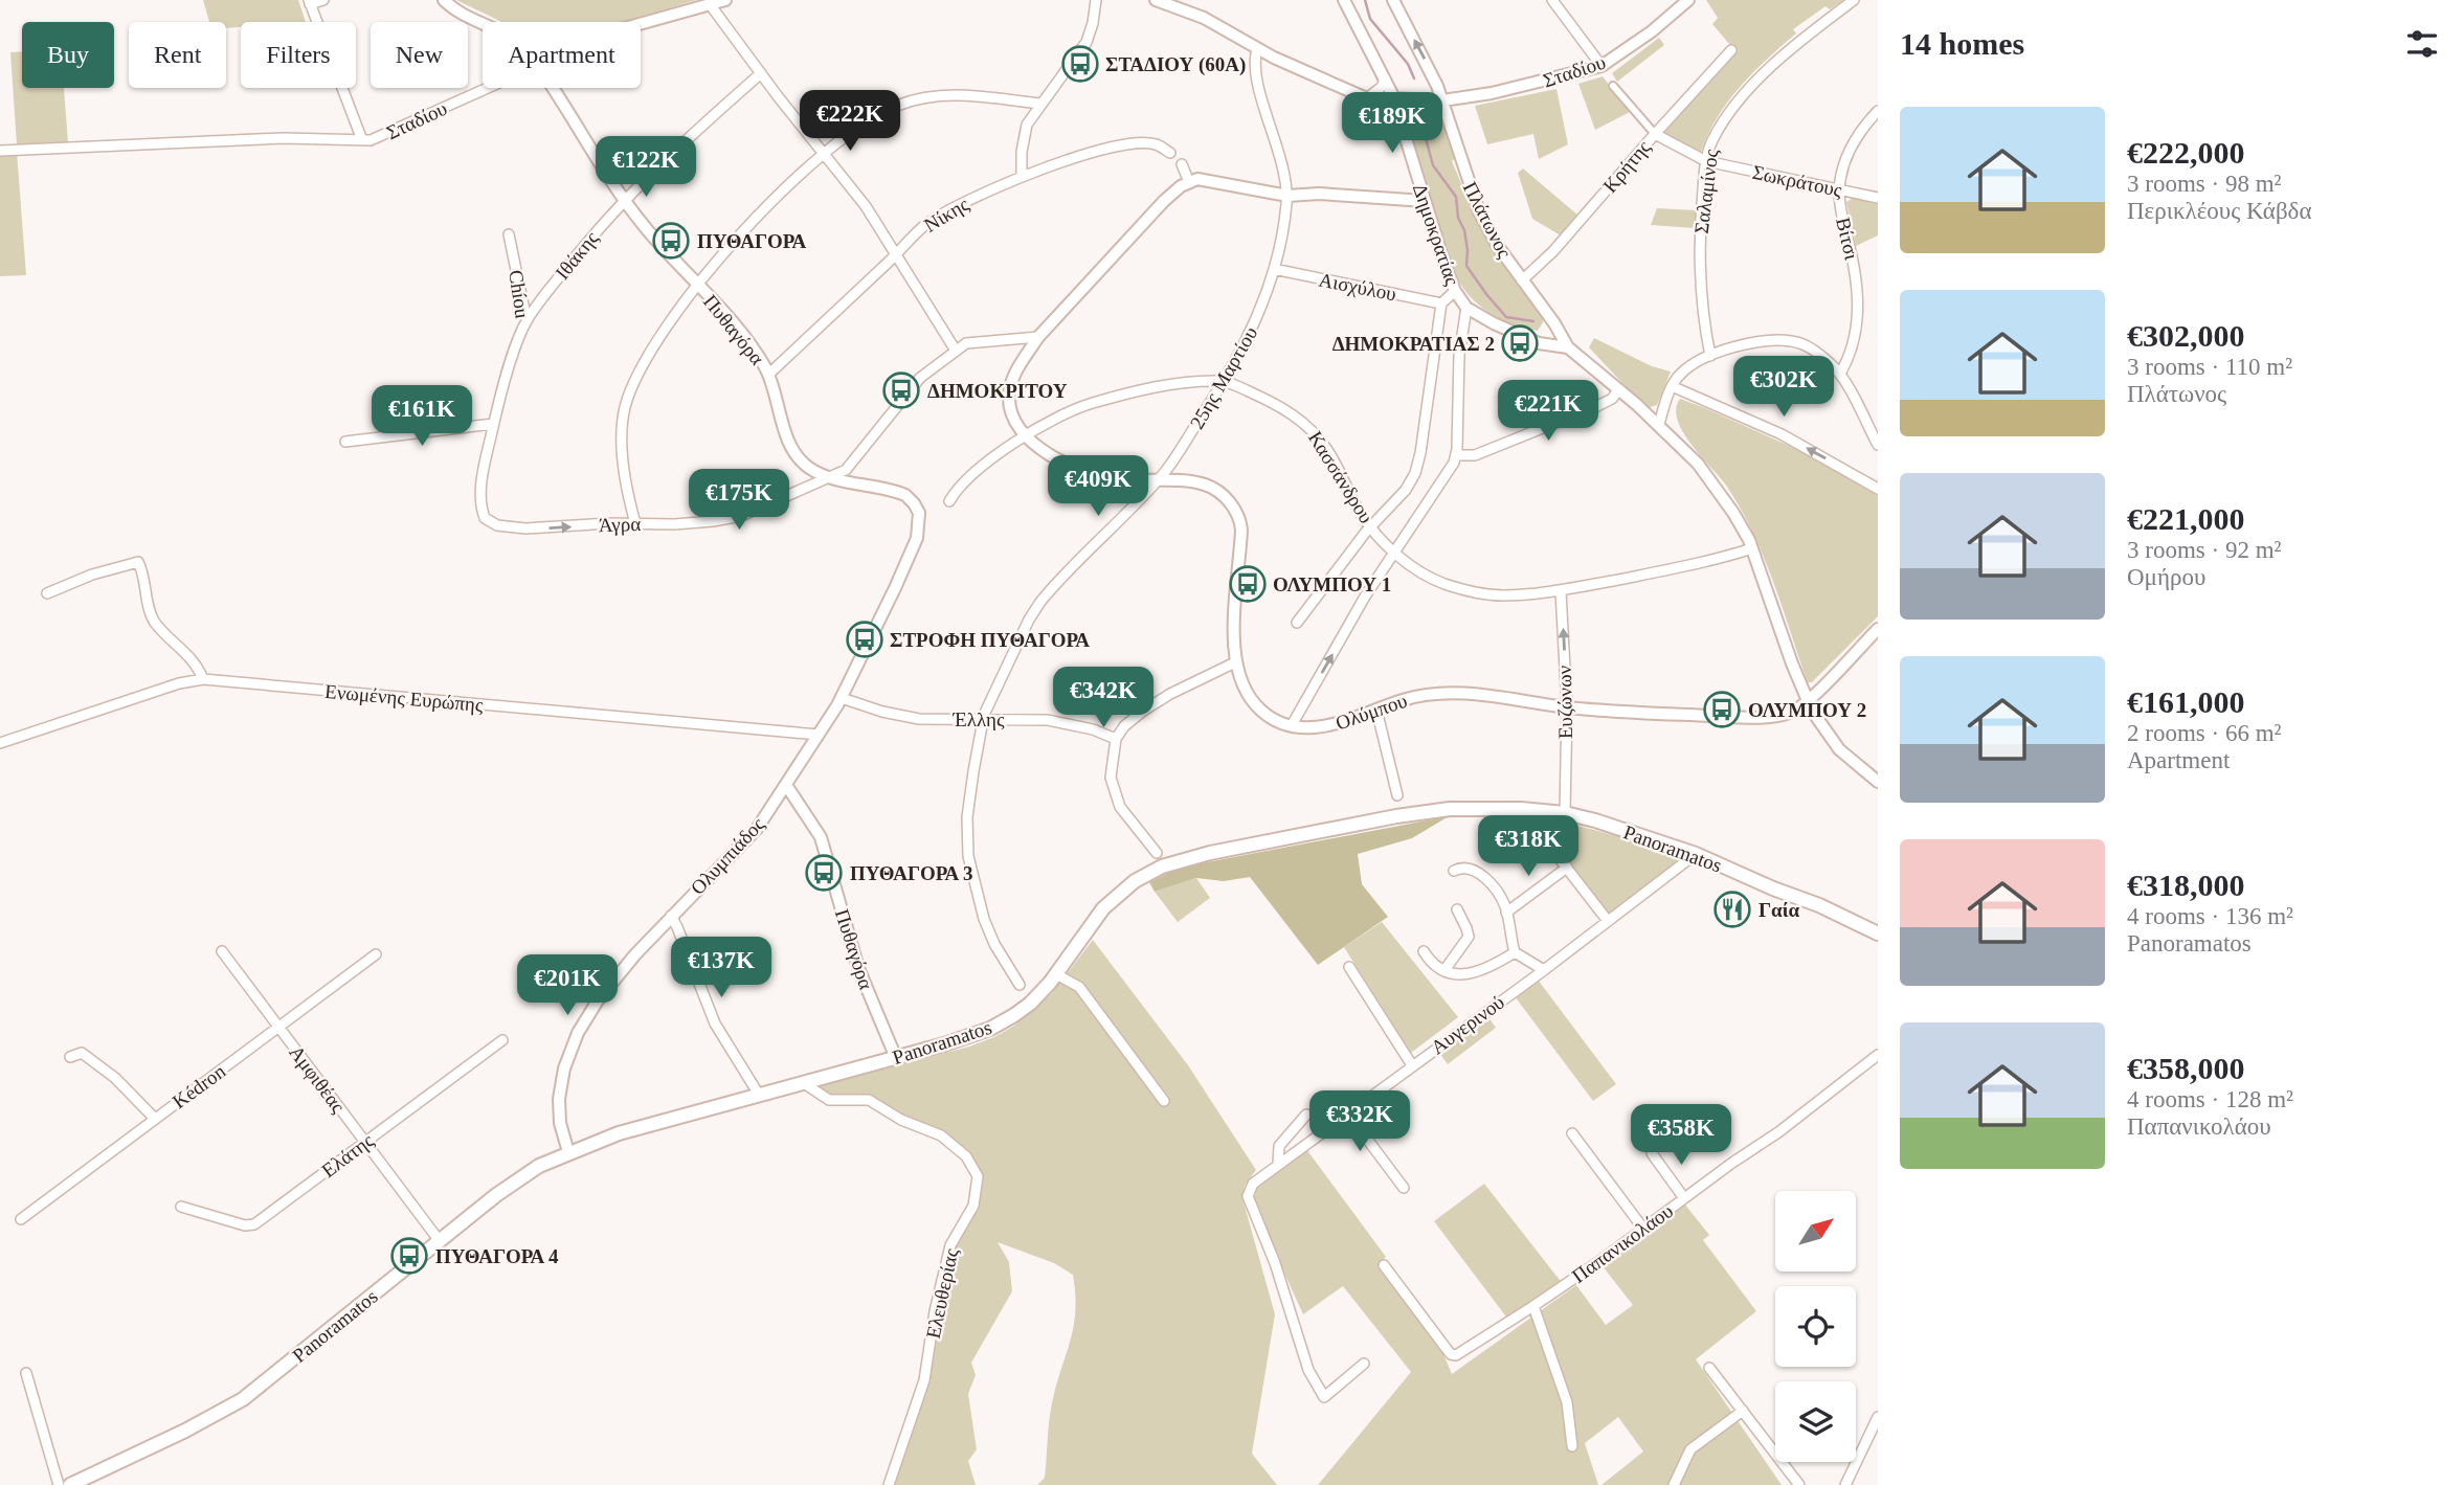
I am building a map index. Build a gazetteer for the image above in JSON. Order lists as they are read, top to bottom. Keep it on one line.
{"streets":{"main road":["Panoramatos"],"street":["Σταδίου","Κρήτης","Σωκράτους","Σαλαμίνος","Νίκης","Πλάτωνος","Δημοκρατίας","Βίτσι","Ιθάκης","Αισχύλου","Chíou","Πυθαγόρα","25ης Μαρτίου","Κασσάνδρου","Άγρα","Ενωμένης Ευρώπης","Ευζώνων","Ολύμπου","Έλλης","Ολυμπιάδος","Αυγερινού","Αμφιθέας","Kédron","Ελάτης","Παπανικολάου","Ελευθερίας"]},"crossings":[["Σταδίου","Πλάτωνος"],["Σταδίου","Δημοκρατίας"],["Σταδίου","25ης Μαρτίου"],["Κρήτης","Σωκράτους"],["Κρήτης","Πλάτωνος"],["Σωκράτους","Σαλαμίνος"],["Σωκράτους","Βίτσι"],["Νίκης","Πυθαγόρα"],["Πλάτωνος","Δημοκρατίας"],["Δημοκρατίας","Κασσάνδρου"],["Δημοκρατίας","Ολύμπου"],["Ιθάκης","Chíou"],["Ιθάκης","Πυθαγόρα"],["Αισχύλου","25ης Μαρτίου"],["Chíou","Άγρα"],["Πυθαγόρα","Άγρα"],["Πυθαγόρα","Ενωμένης Ευρώπης"],["Πυθαγόρα","Έλλης"],["Πυθαγόρα","Panoramatos"],["Πυθαγόρα","Ολυμπιάδος"],["25ης Μαρτίου","Κασσάνδρου"],["25ης Μαρτίου","Ολύμπου"],["25ης Μαρτίου","Έλλης"],["Κασσάνδρου","Ευζώνων"],["Κασσάνδρου","Ολύμπου"],["Ευζώνων","Ολύμπου"],["Ευζώνων","Panoramatos"],["Panoramatos","Ολυμπιάδος"],["Panoramatos","Αυγερινού"],["Panoramatos","Αμφιθέας"],["Panoramatos","Ελευθερίας"],["Αμφιθέας","Kédron"],["Αμφιθέας","Ελάτης"]],"one_way":["Ευζώνων"],"places":{"bus stop":["ΣΤΑΔΙΟΥ (60A)","ΠΥΘΑΓΟΡΑ","ΔΗΜΟΚΡΑΤΙΑΣ 2","ΔΗΜΟΚΡΙΤΟΥ","ΟΛΥΜΠΟΥ 1","ΣΤΡΟΦΗ ΠΥΘΑΓΟΡΑ","ΟΛΥΜΠΟΥ 2","ΠΥΘΑΓΟΡΑ 3","ΠΥΘΑΓΟΡΑ 4"],"restaurant":["Γαία"]},"north":"top right","page":{"heading":"14 homes","chip":["Buy","Rent","Filters","New","Apartment"],"list":[{"name":"€222,000","note":"3 rooms · 98 m² · Περικλέους Κάβδα"},{"name":"€302,000","note":"3 rooms · 110 m² · Πλάτωνος"},{"name":"€221,000","note":"3 rooms · 92 m² · Ομήρου"},{"name":"€161,000","note":"2 rooms · 66 m² · Apartment"},{"name":"€318,000","note":"4 rooms · 136 m² · Panoramatos"},{"name":"€358,000","note":"4 rooms · 128 m² · Παπανικολάου"}],"price":["€222K","€189K","€122K","€302K","€221K","€161K","€409K","€175K","€342K","€318K","€137K","€201K","€332K","€358K"]}}
